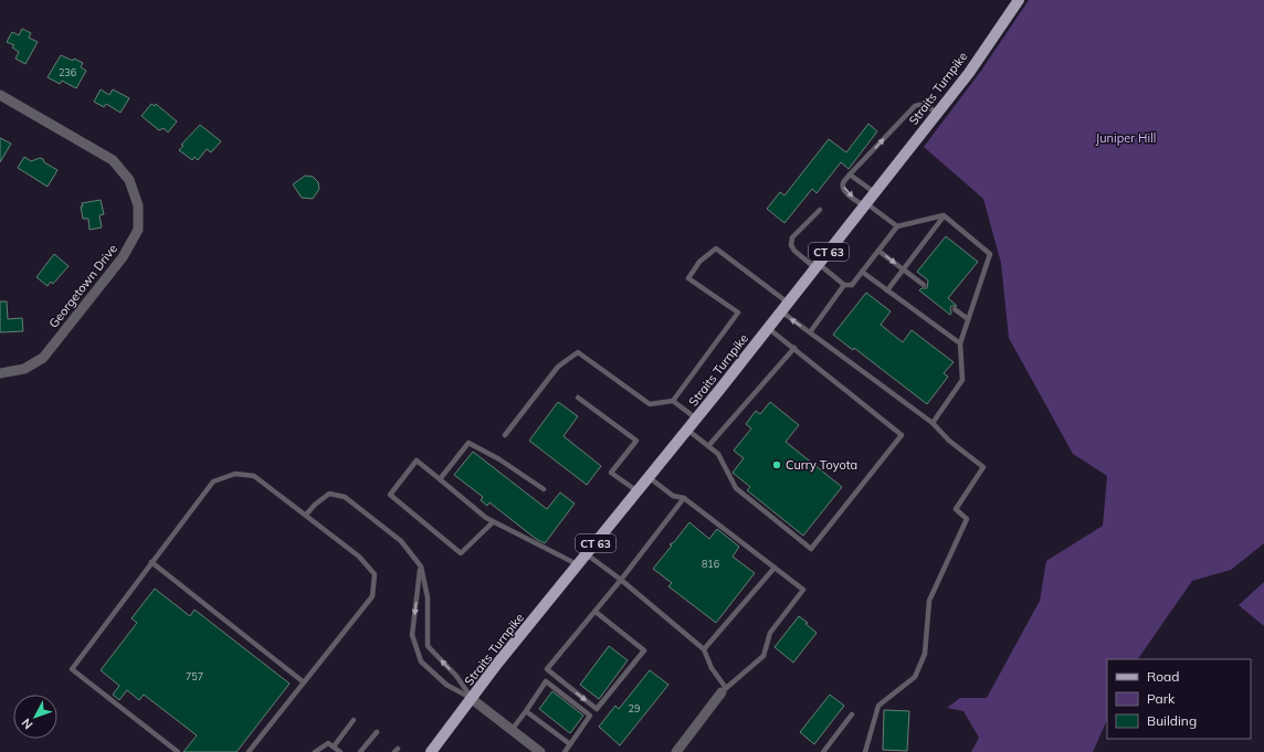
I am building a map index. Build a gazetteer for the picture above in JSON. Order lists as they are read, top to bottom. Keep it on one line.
{"streets":{"main road":["Straits Turnpike","CT 63"],"street":["Georgetown Drive"]},"parks":["Juniper Hill"],"places":["Curry Toyota"],"house_numbers":["236","816","757","29"],"legend":["Road","Park","Building"],"north":"bottom left"}
